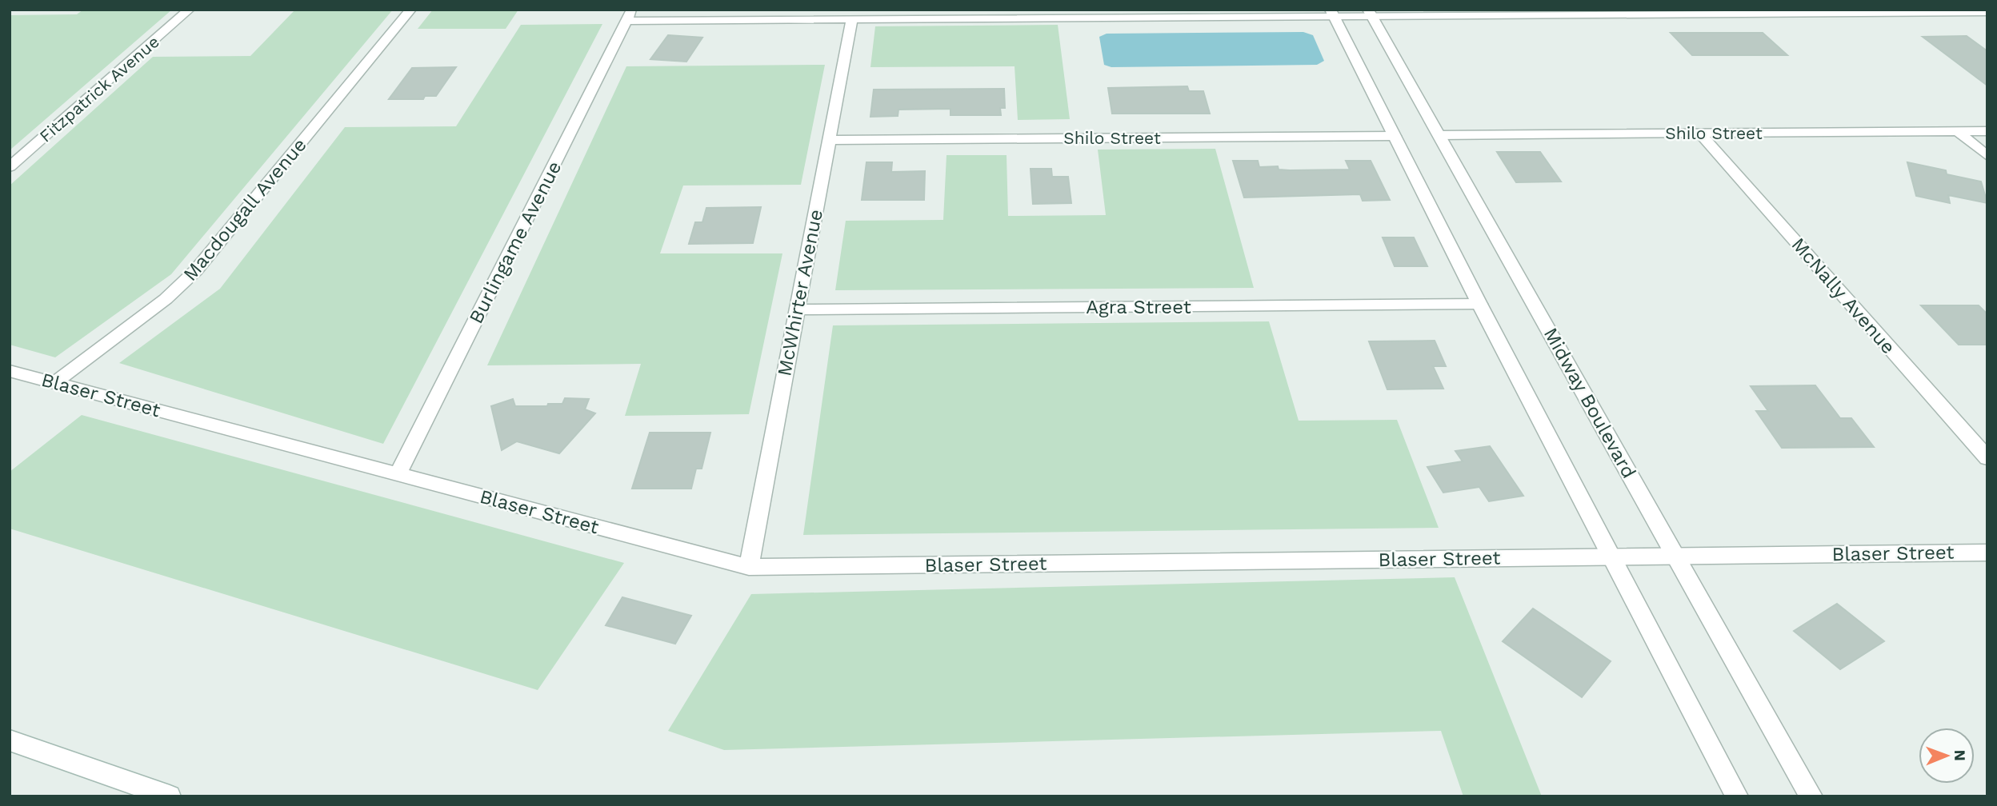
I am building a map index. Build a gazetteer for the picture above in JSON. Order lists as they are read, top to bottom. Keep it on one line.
{"streets":{"street":["Fitzpatrick Avenue","Shilo Street","Macdougall Avenue","Burlingame Avenue","McWhirter Avenue","McNally Avenue","Agra Street","Blaser Street","Midway Boulevard"]},"crossings":[["Shilo Street","McWhirter Avenue"],["Shilo Street","McNally Avenue"],["Shilo Street","Midway Boulevard"],["Macdougall Avenue","Blaser Street"],["Burlingame Avenue","Blaser Street"],["McWhirter Avenue","Agra Street"],["McWhirter Avenue","Blaser Street"],["Blaser Street","Midway Boulevard"]],"north":"right"}
